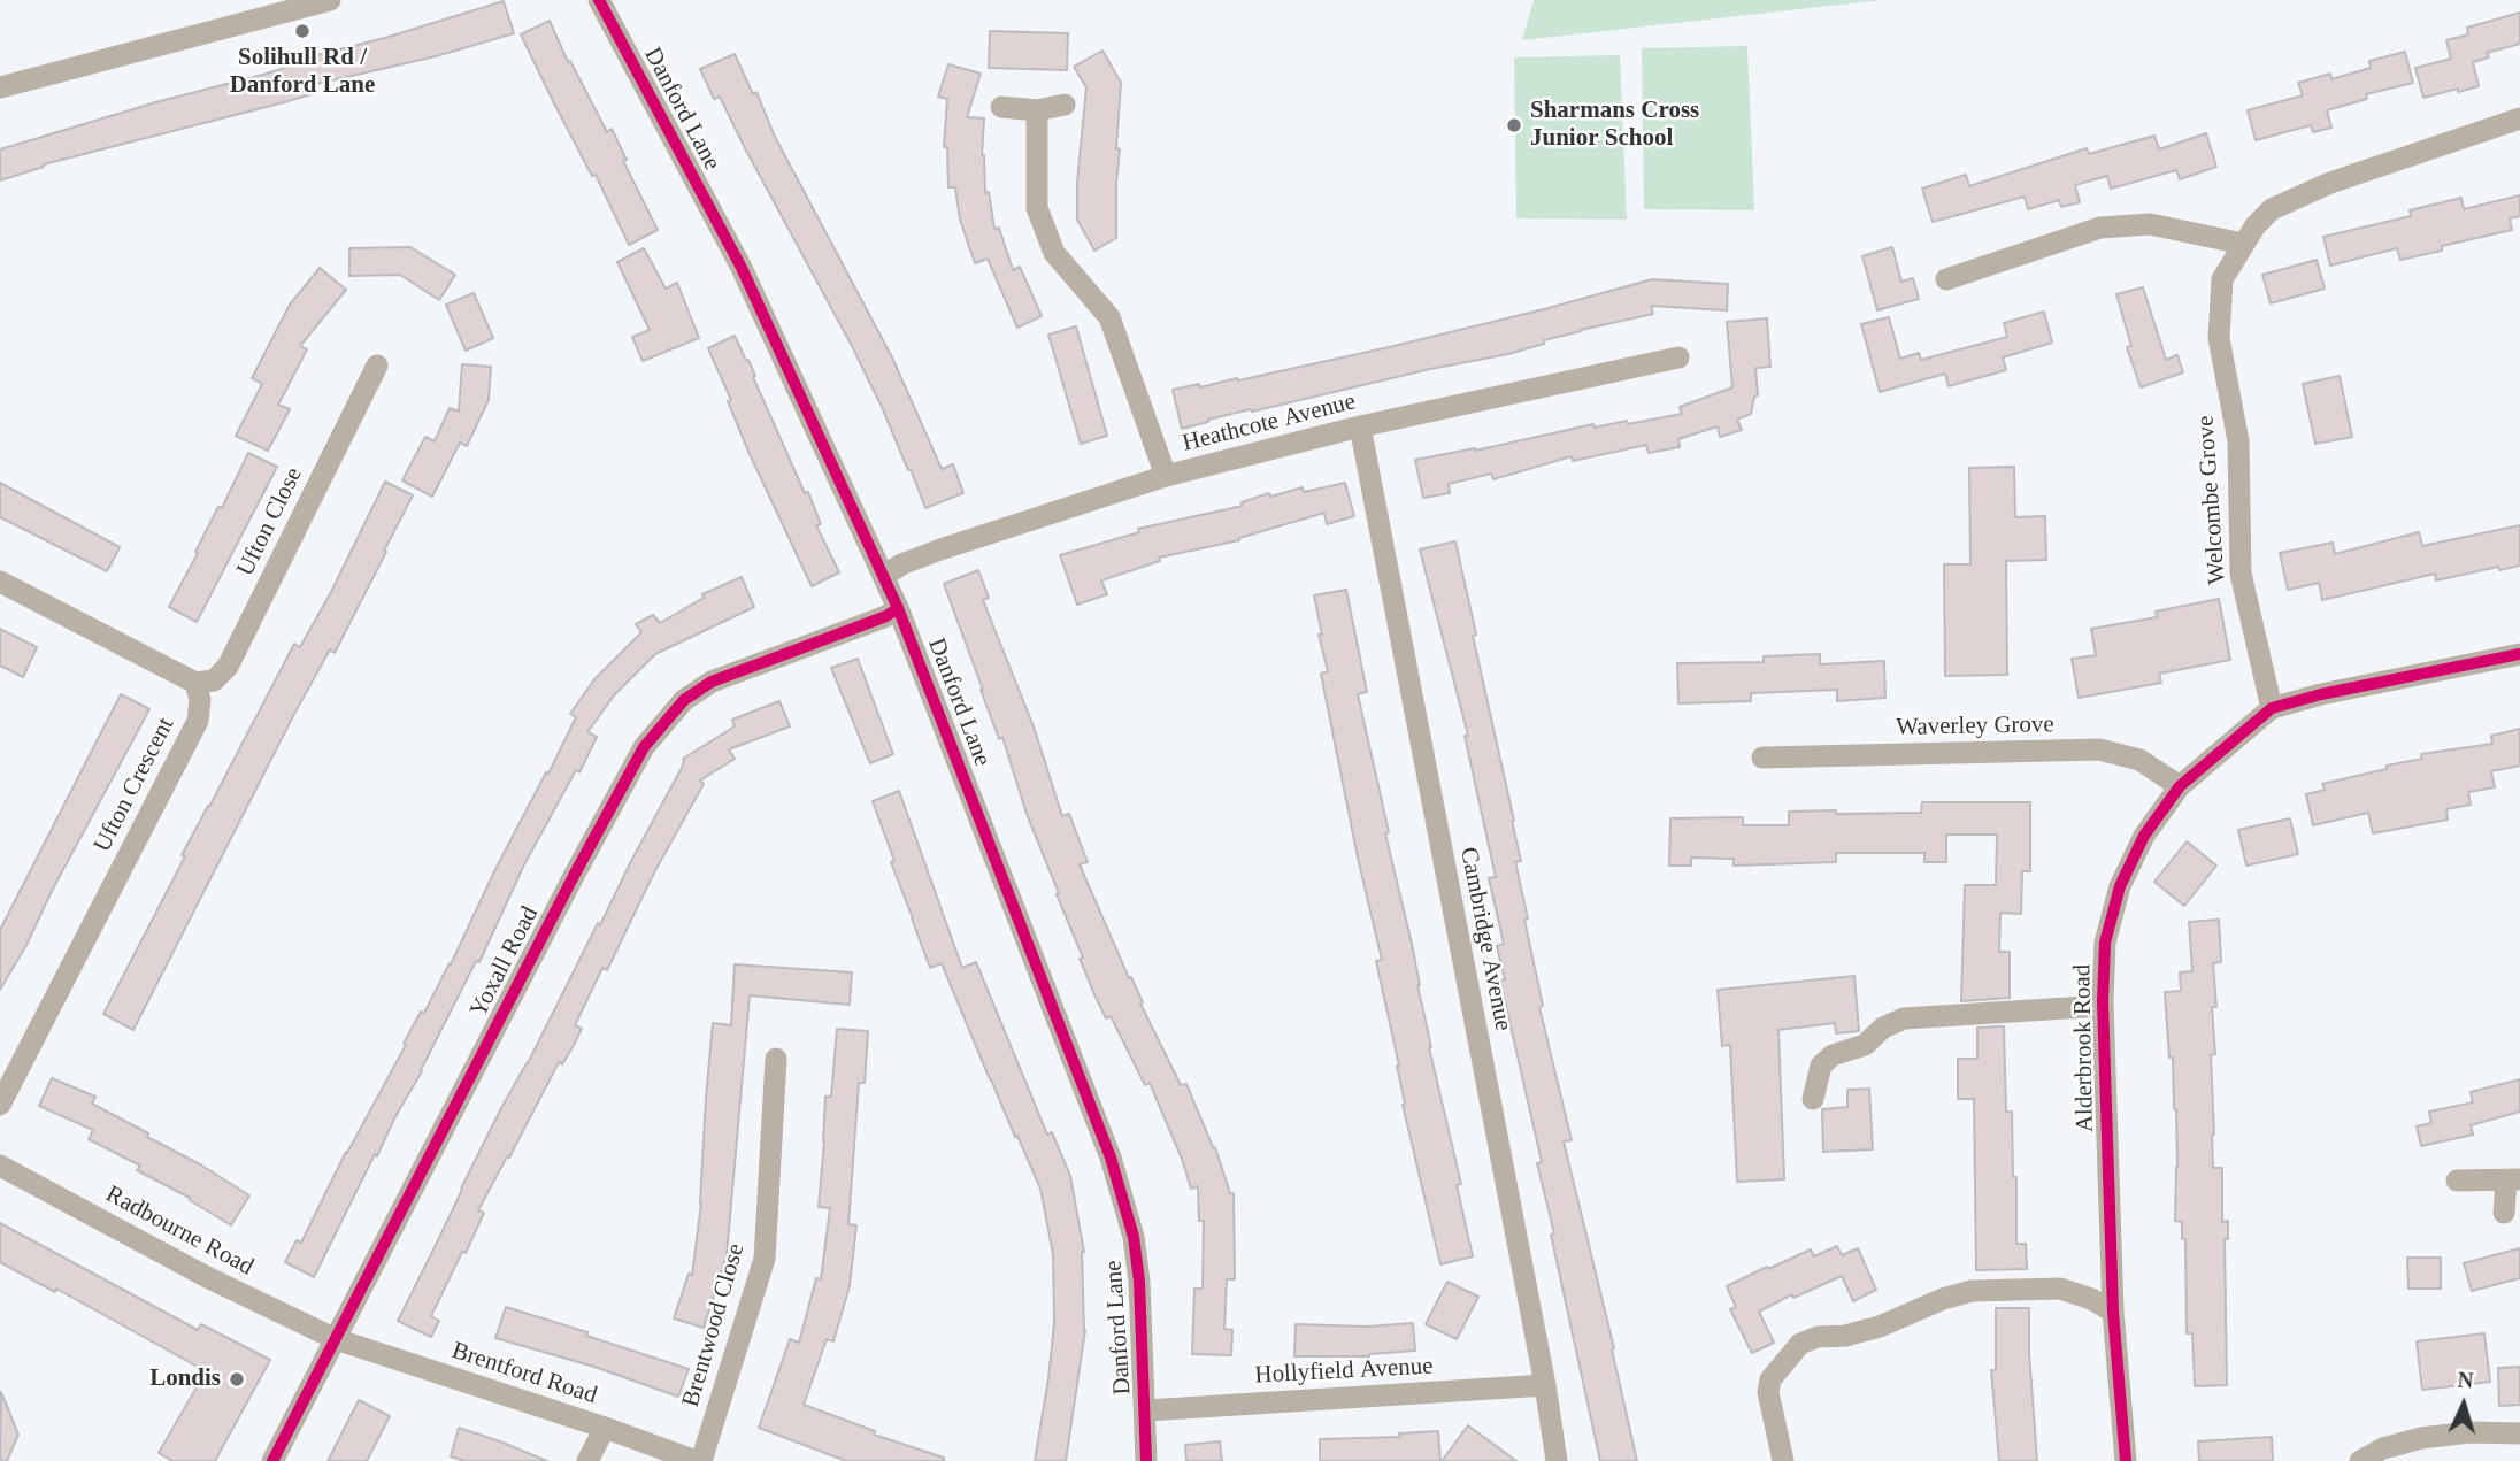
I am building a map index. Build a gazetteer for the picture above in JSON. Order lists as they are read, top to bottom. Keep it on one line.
{"streets":{"street":["Danford Lane","Heathcote Avenue","Welcombe Grove","Ufton Close","Waverley Grove","Ufton Crescent","Cambridge Avenue","Yoxall Road","Alderbrook Road","Radbourne Road","Brentwood Close","Hollyfield Avenue","Brentford Road"]},"crossings":[["Danford Lane","Heathcote Avenue"],["Danford Lane","Yoxall Road"],["Danford Lane","Hollyfield Avenue"],["Heathcote Avenue","Cambridge Avenue"],["Welcombe Grove","Alderbrook Road"],["Ufton Close","Ufton Crescent"],["Waverley Grove","Alderbrook Road"],["Cambridge Avenue","Hollyfield Avenue"],["Yoxall Road","Radbourne Road"],["Yoxall Road","Brentford Road"],["Radbourne Road","Brentford Road"],["Brentwood Close","Brentford Road"]],"places":["Solihull Rd / Danford Lane","Sharmans Cross Junior School","Londis"],"north":"top"}
